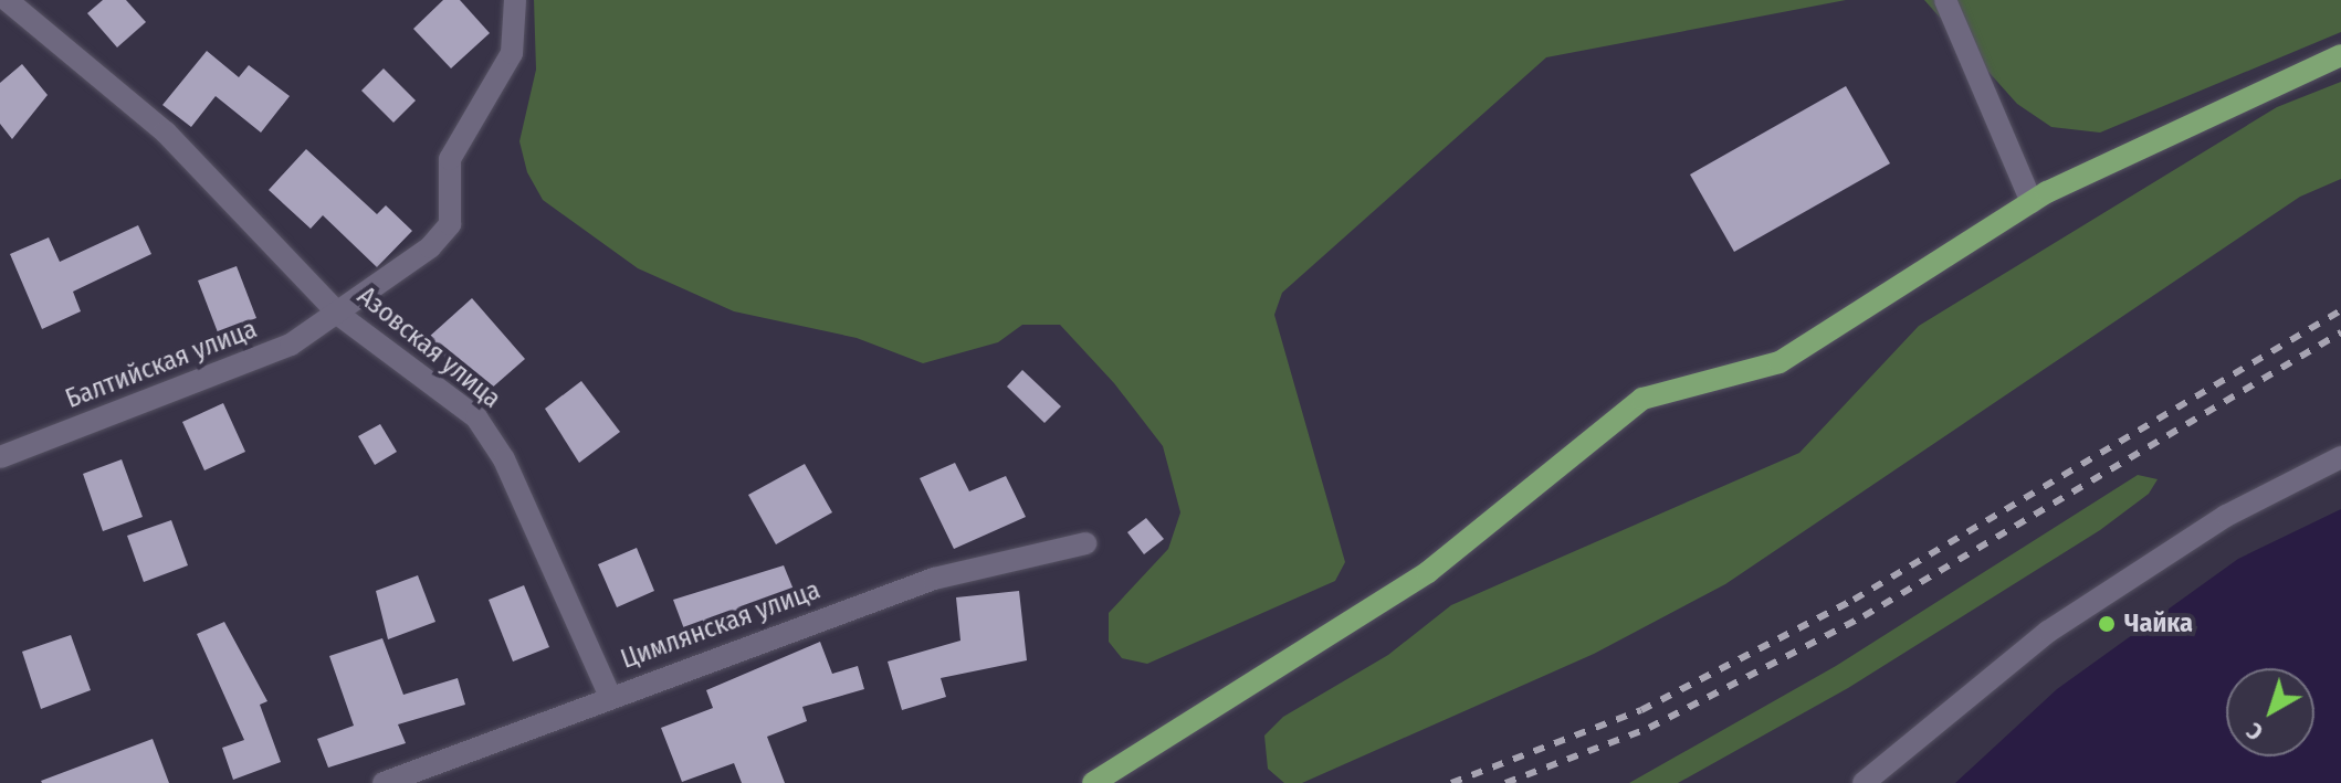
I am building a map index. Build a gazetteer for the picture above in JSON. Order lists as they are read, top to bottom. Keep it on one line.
{"streets":{"street":["Азовская улица","Балтийская улица","Цимлянская улица"]},"crossings":[["Азовская улица","Балтийская улица"],["Азовская улица","Цимлянская улица"]],"places":["Чайка"],"north":"bottom left"}
